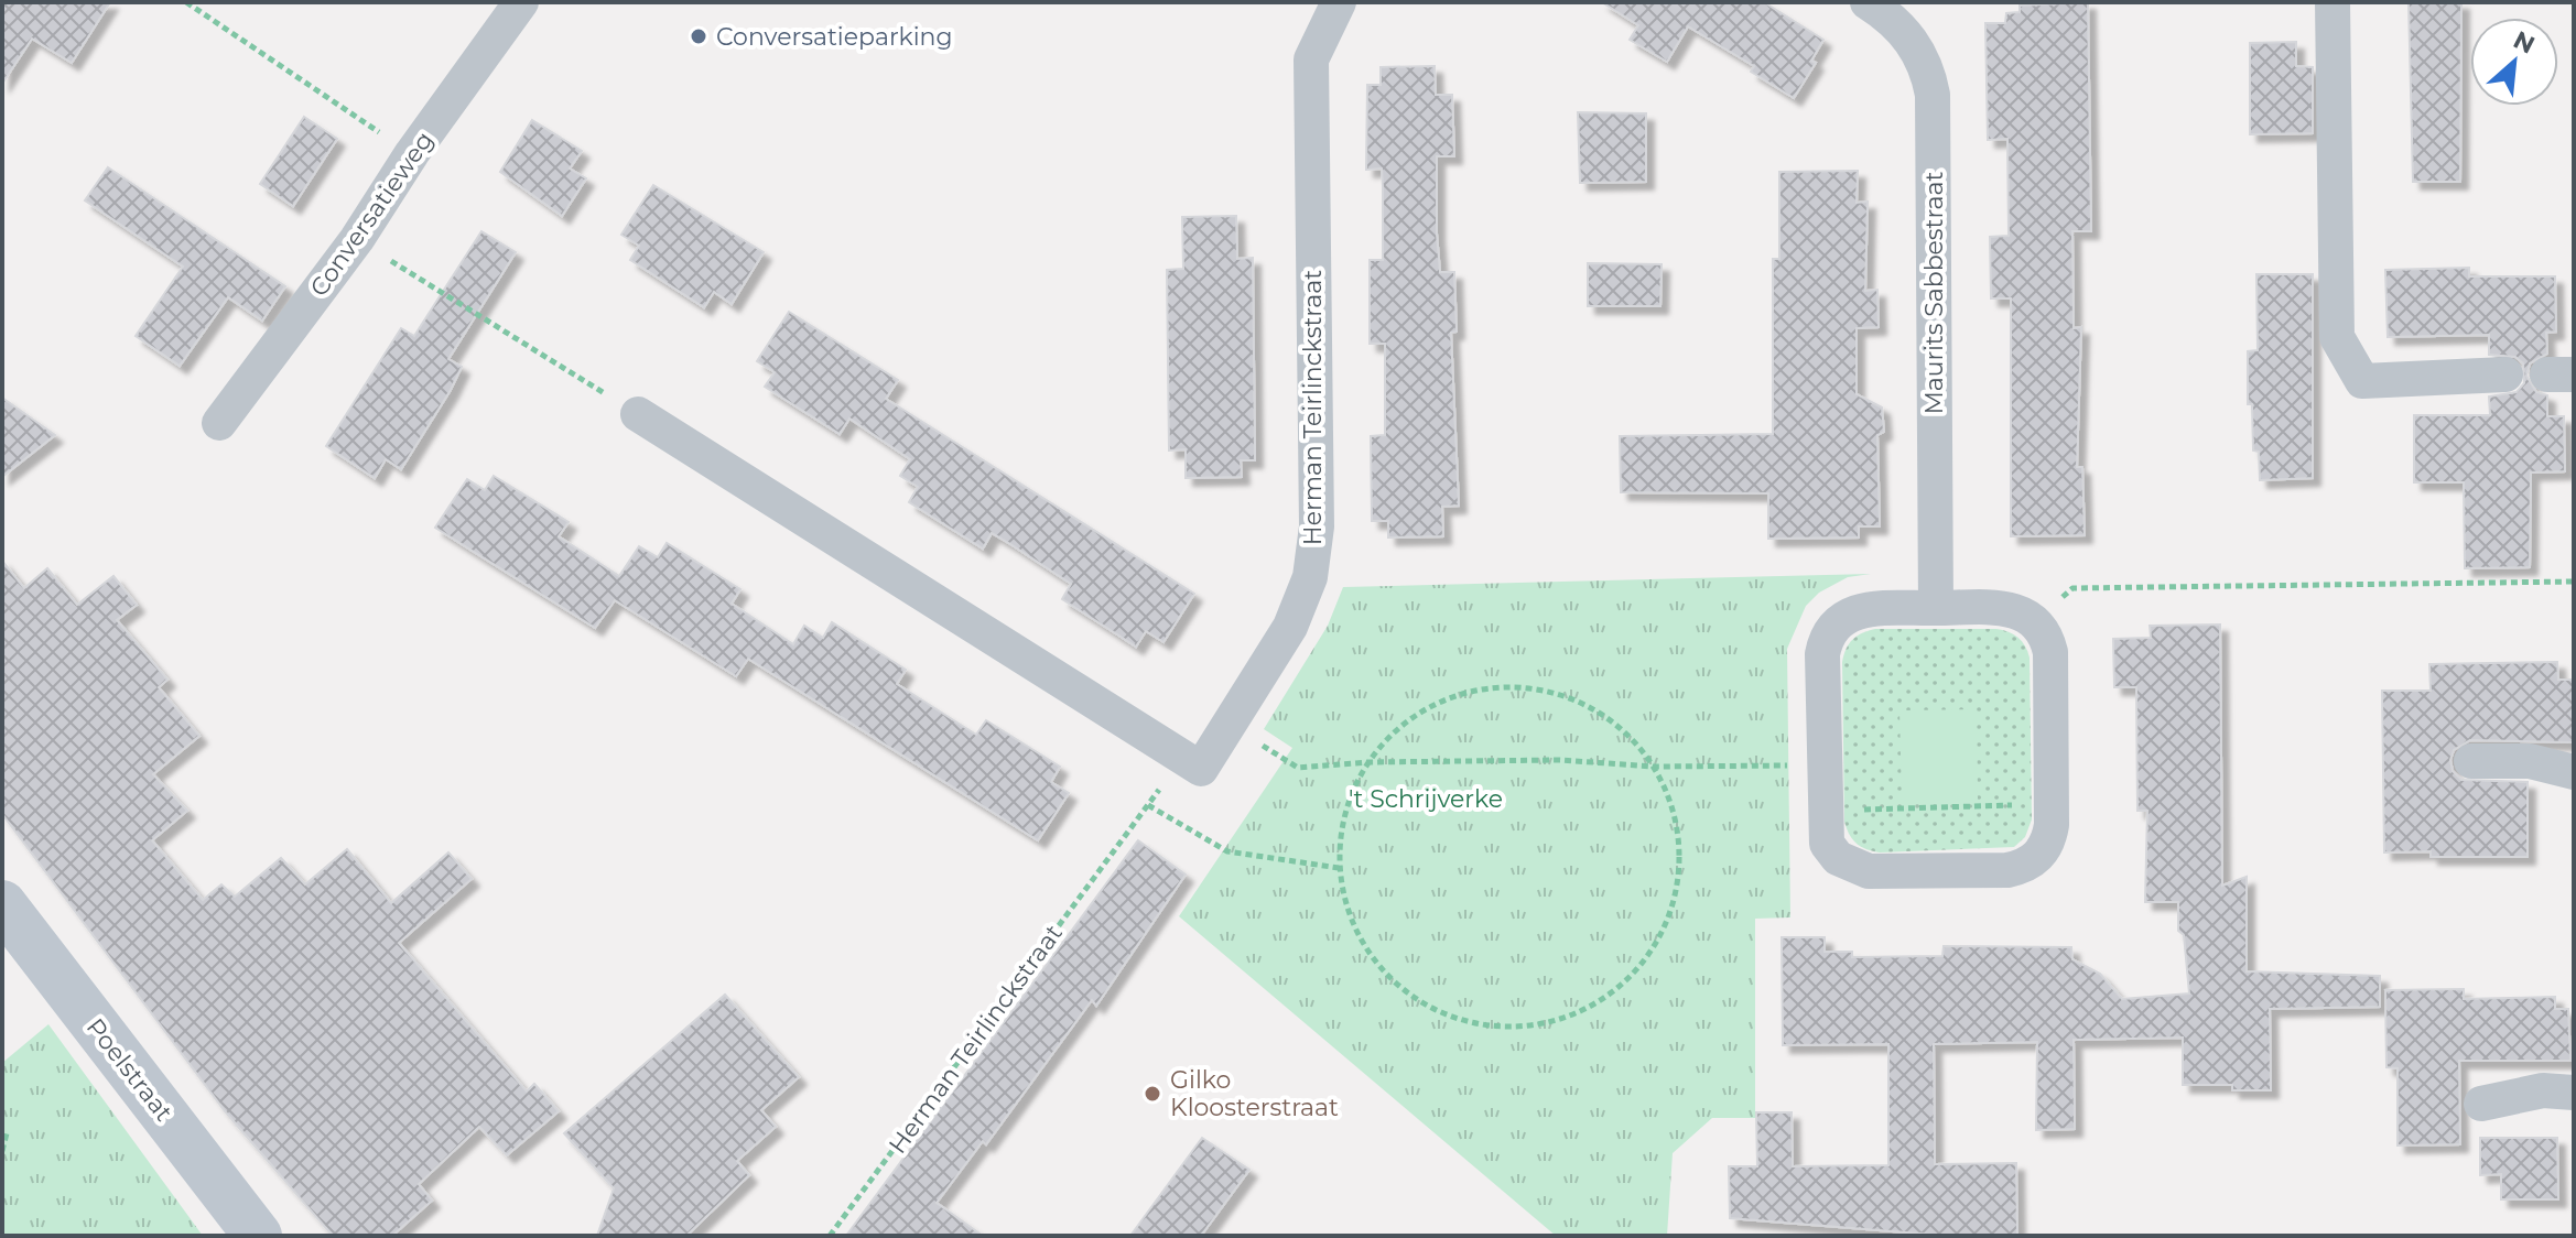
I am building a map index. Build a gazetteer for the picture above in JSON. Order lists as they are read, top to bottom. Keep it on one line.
{"streets":{"street":["Conversatieweg","Maurits Sabbestraat","Herman Teirlinckstraat","Poelstraat"]},"parks":["'t Schrijverke"],"places":["Conversatieparking","Gilko Kloosterstraat"],"north":"top right"}
